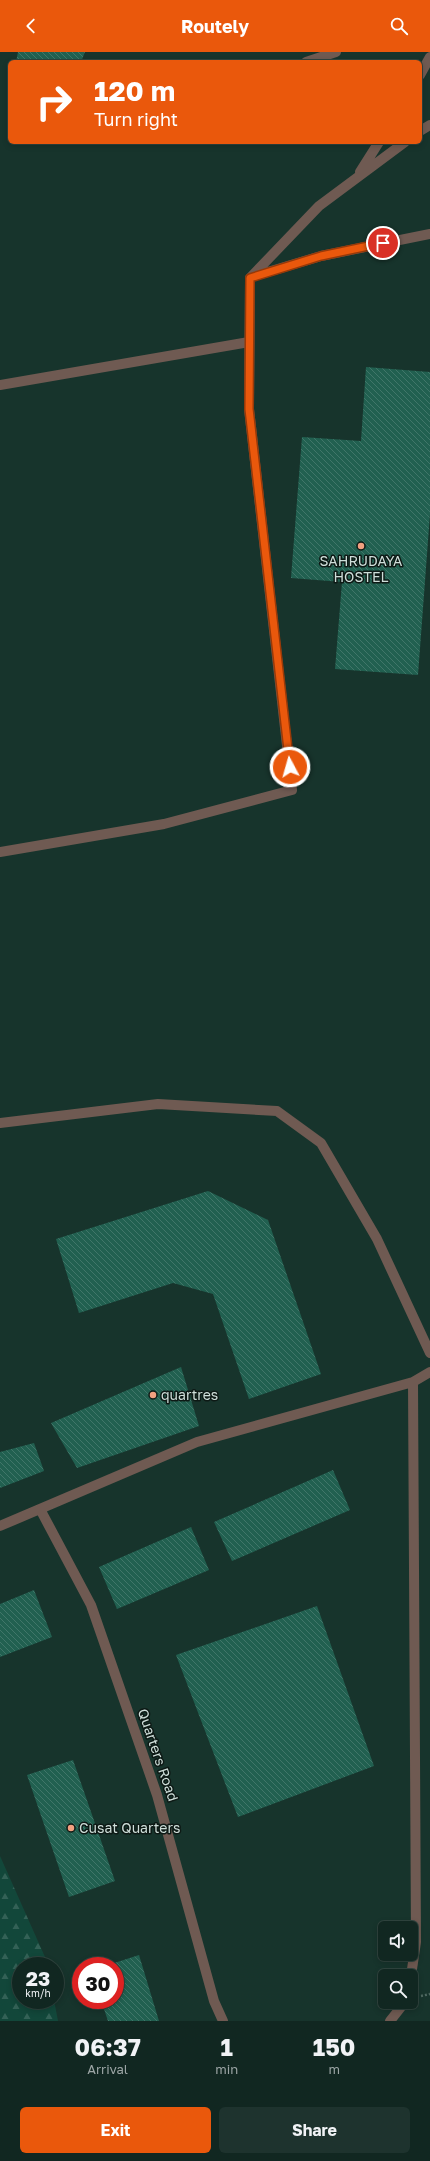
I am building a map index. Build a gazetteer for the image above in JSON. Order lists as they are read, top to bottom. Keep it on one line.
{"streets":{"street":["Quarters Road"]},"places":["SAHRUDAYA HOSTEL","quartres","Cusat Quarters"],"page":{"header":"Routely","turn":["120 m","Turn right"],"speed":"23 km/h","limit":"30","eta":["06:37","Arrival","1","min","150","m"],"buttons":["Exit","Share"]}}
